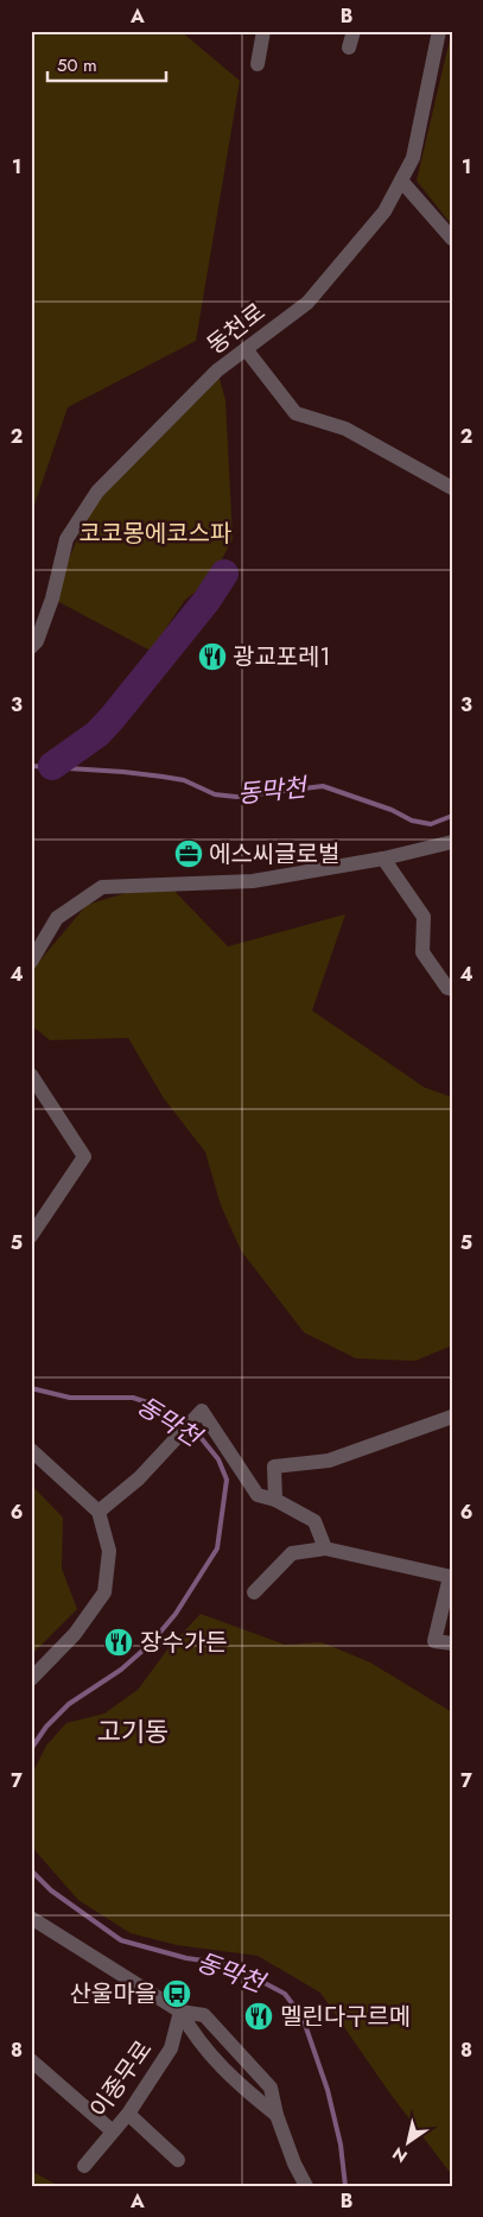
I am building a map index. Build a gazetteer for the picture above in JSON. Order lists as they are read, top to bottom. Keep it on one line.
{"streets":{"street":["동천로","이종무로"]},"districts":["고기동"],"water":["동막천"],"parks":["코코몽에코스파"],"places":{"restaurant":["광교포레1","장수가든","멜린다구르메"],"office":["에스씨글로벌"],"bus stop":["산울마을"]},"scale_bar":"50 m","north":"bottom left","grid":{"columns":["A","B"],"rows":["1","2","3","4","5","6","7","8"]}}
